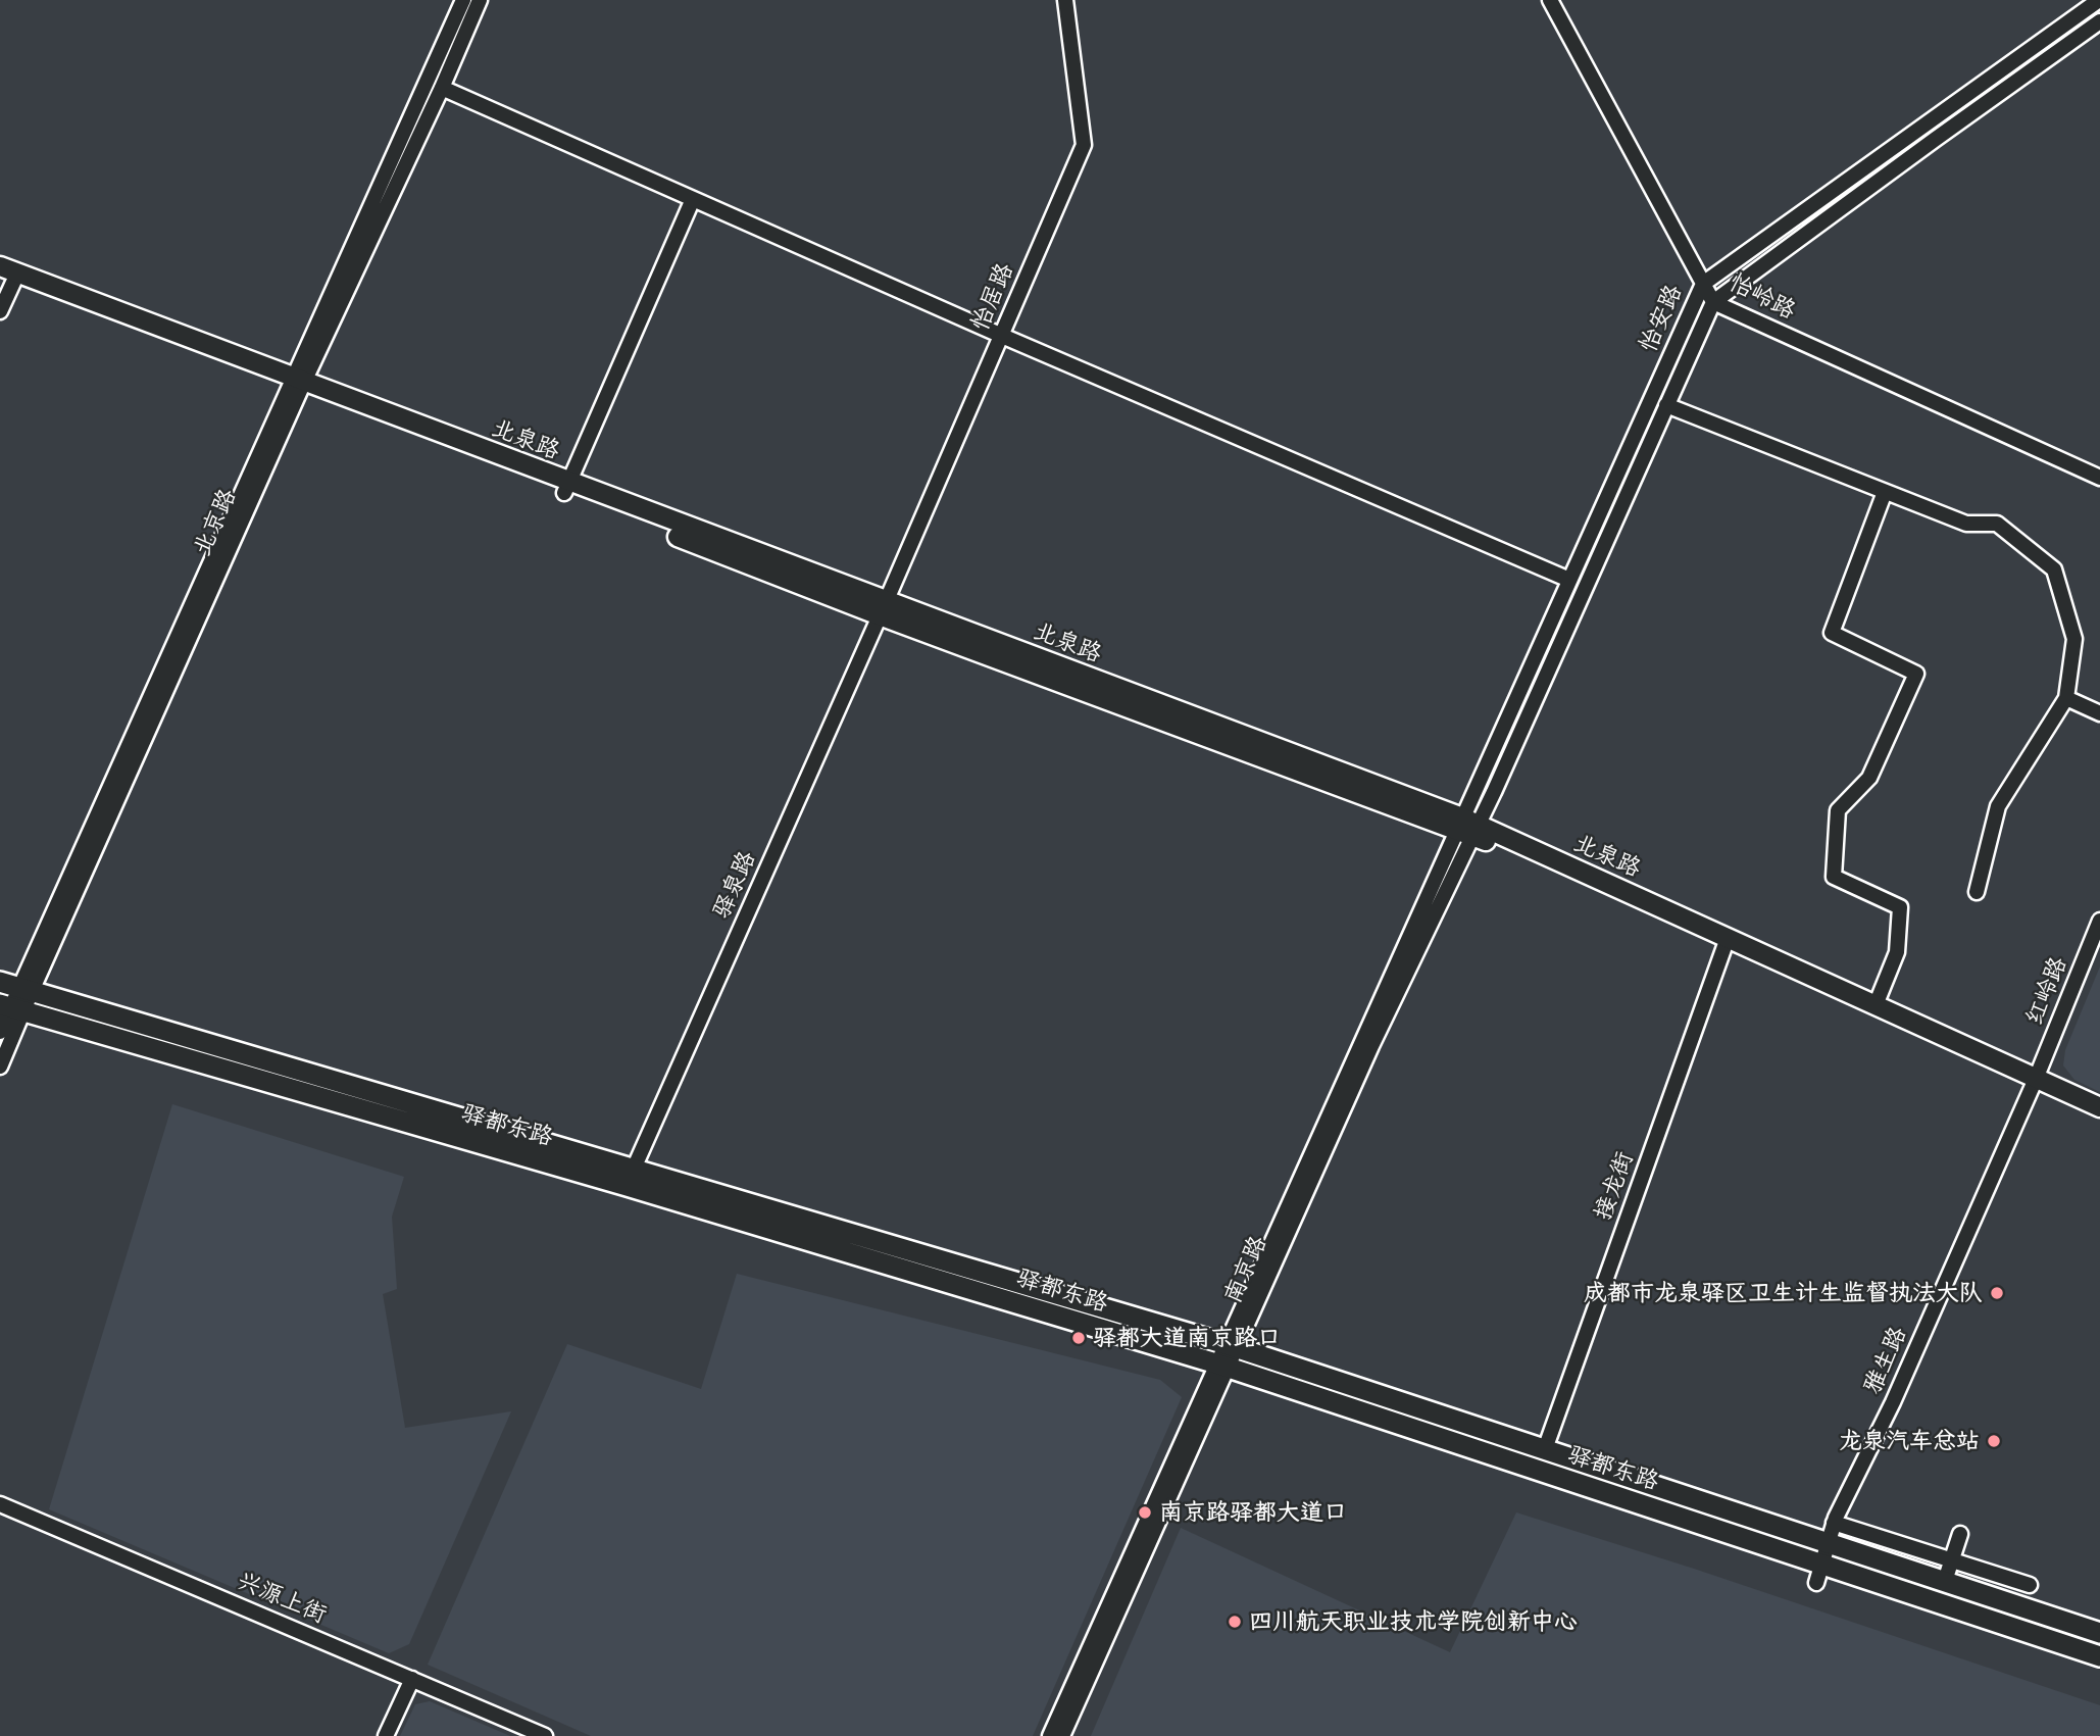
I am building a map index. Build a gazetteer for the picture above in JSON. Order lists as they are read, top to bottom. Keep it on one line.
{"streets":{"highway":["驿都东路"],"main road":["北泉路"],"street":["怡居路","怡岭路","怡安路","北京路","驿泉路","红岭路","接龙街","南京路","雅生路","兴源上街"]},"crossings":[["怡居路","北泉路"],["怡居路","驿泉路"],["怡岭路","怡安路"],["怡安路","北泉路"],["怡安路","南京路"],["北泉路","北京路"],["北泉路","驿泉路"],["北泉路","红岭路"],["北泉路","接龙街"],["北泉路","南京路"],["北泉路","雅生路"],["北京路","驿都东路"],["驿泉路","驿都东路"],["红岭路","雅生路"],["驿都东路","接龙街"],["驿都东路","南京路"],["驿都东路","雅生路"]],"places":["成都市龙泉驿区卫生计生监督执法大队","驿都大道南京路口","龙泉汽车总站","南京路驿都大道口","四川航天职业技术学院创新中心"]}
